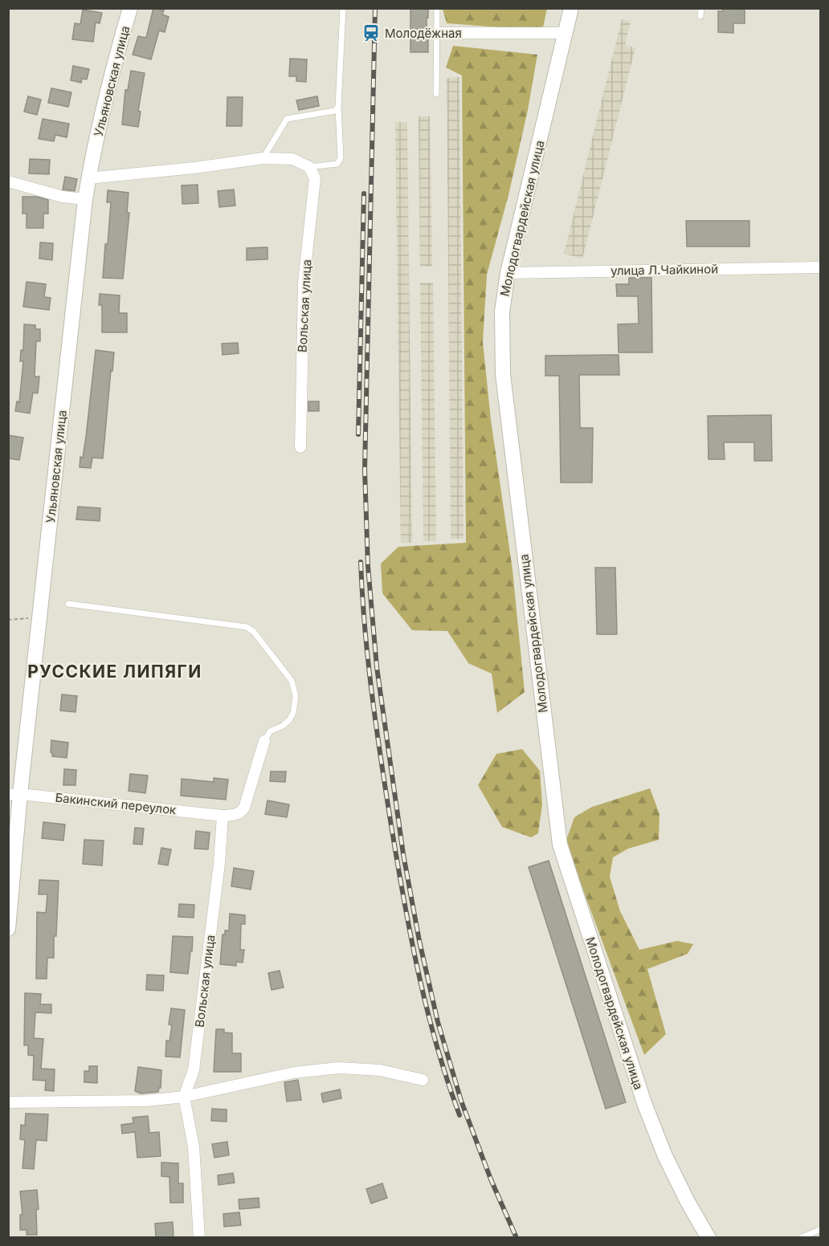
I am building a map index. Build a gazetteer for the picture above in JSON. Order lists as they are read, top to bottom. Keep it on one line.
{"streets":{"street":["Ульяновская улица","Молодогвардейская улица","улица Л.Чайкиной","Вольская улица","Бакинский переулок"]},"crossings":[["Ульяновская улица","Бакинский переулок"],["Молодогвардейская улица","улица Л.Чайкиной"],["Вольская улица","Бакинский переулок"]],"districts":["РУССКИЕ ЛИПЯГИ"],"places":{"station":["Молодёжная"]}}
